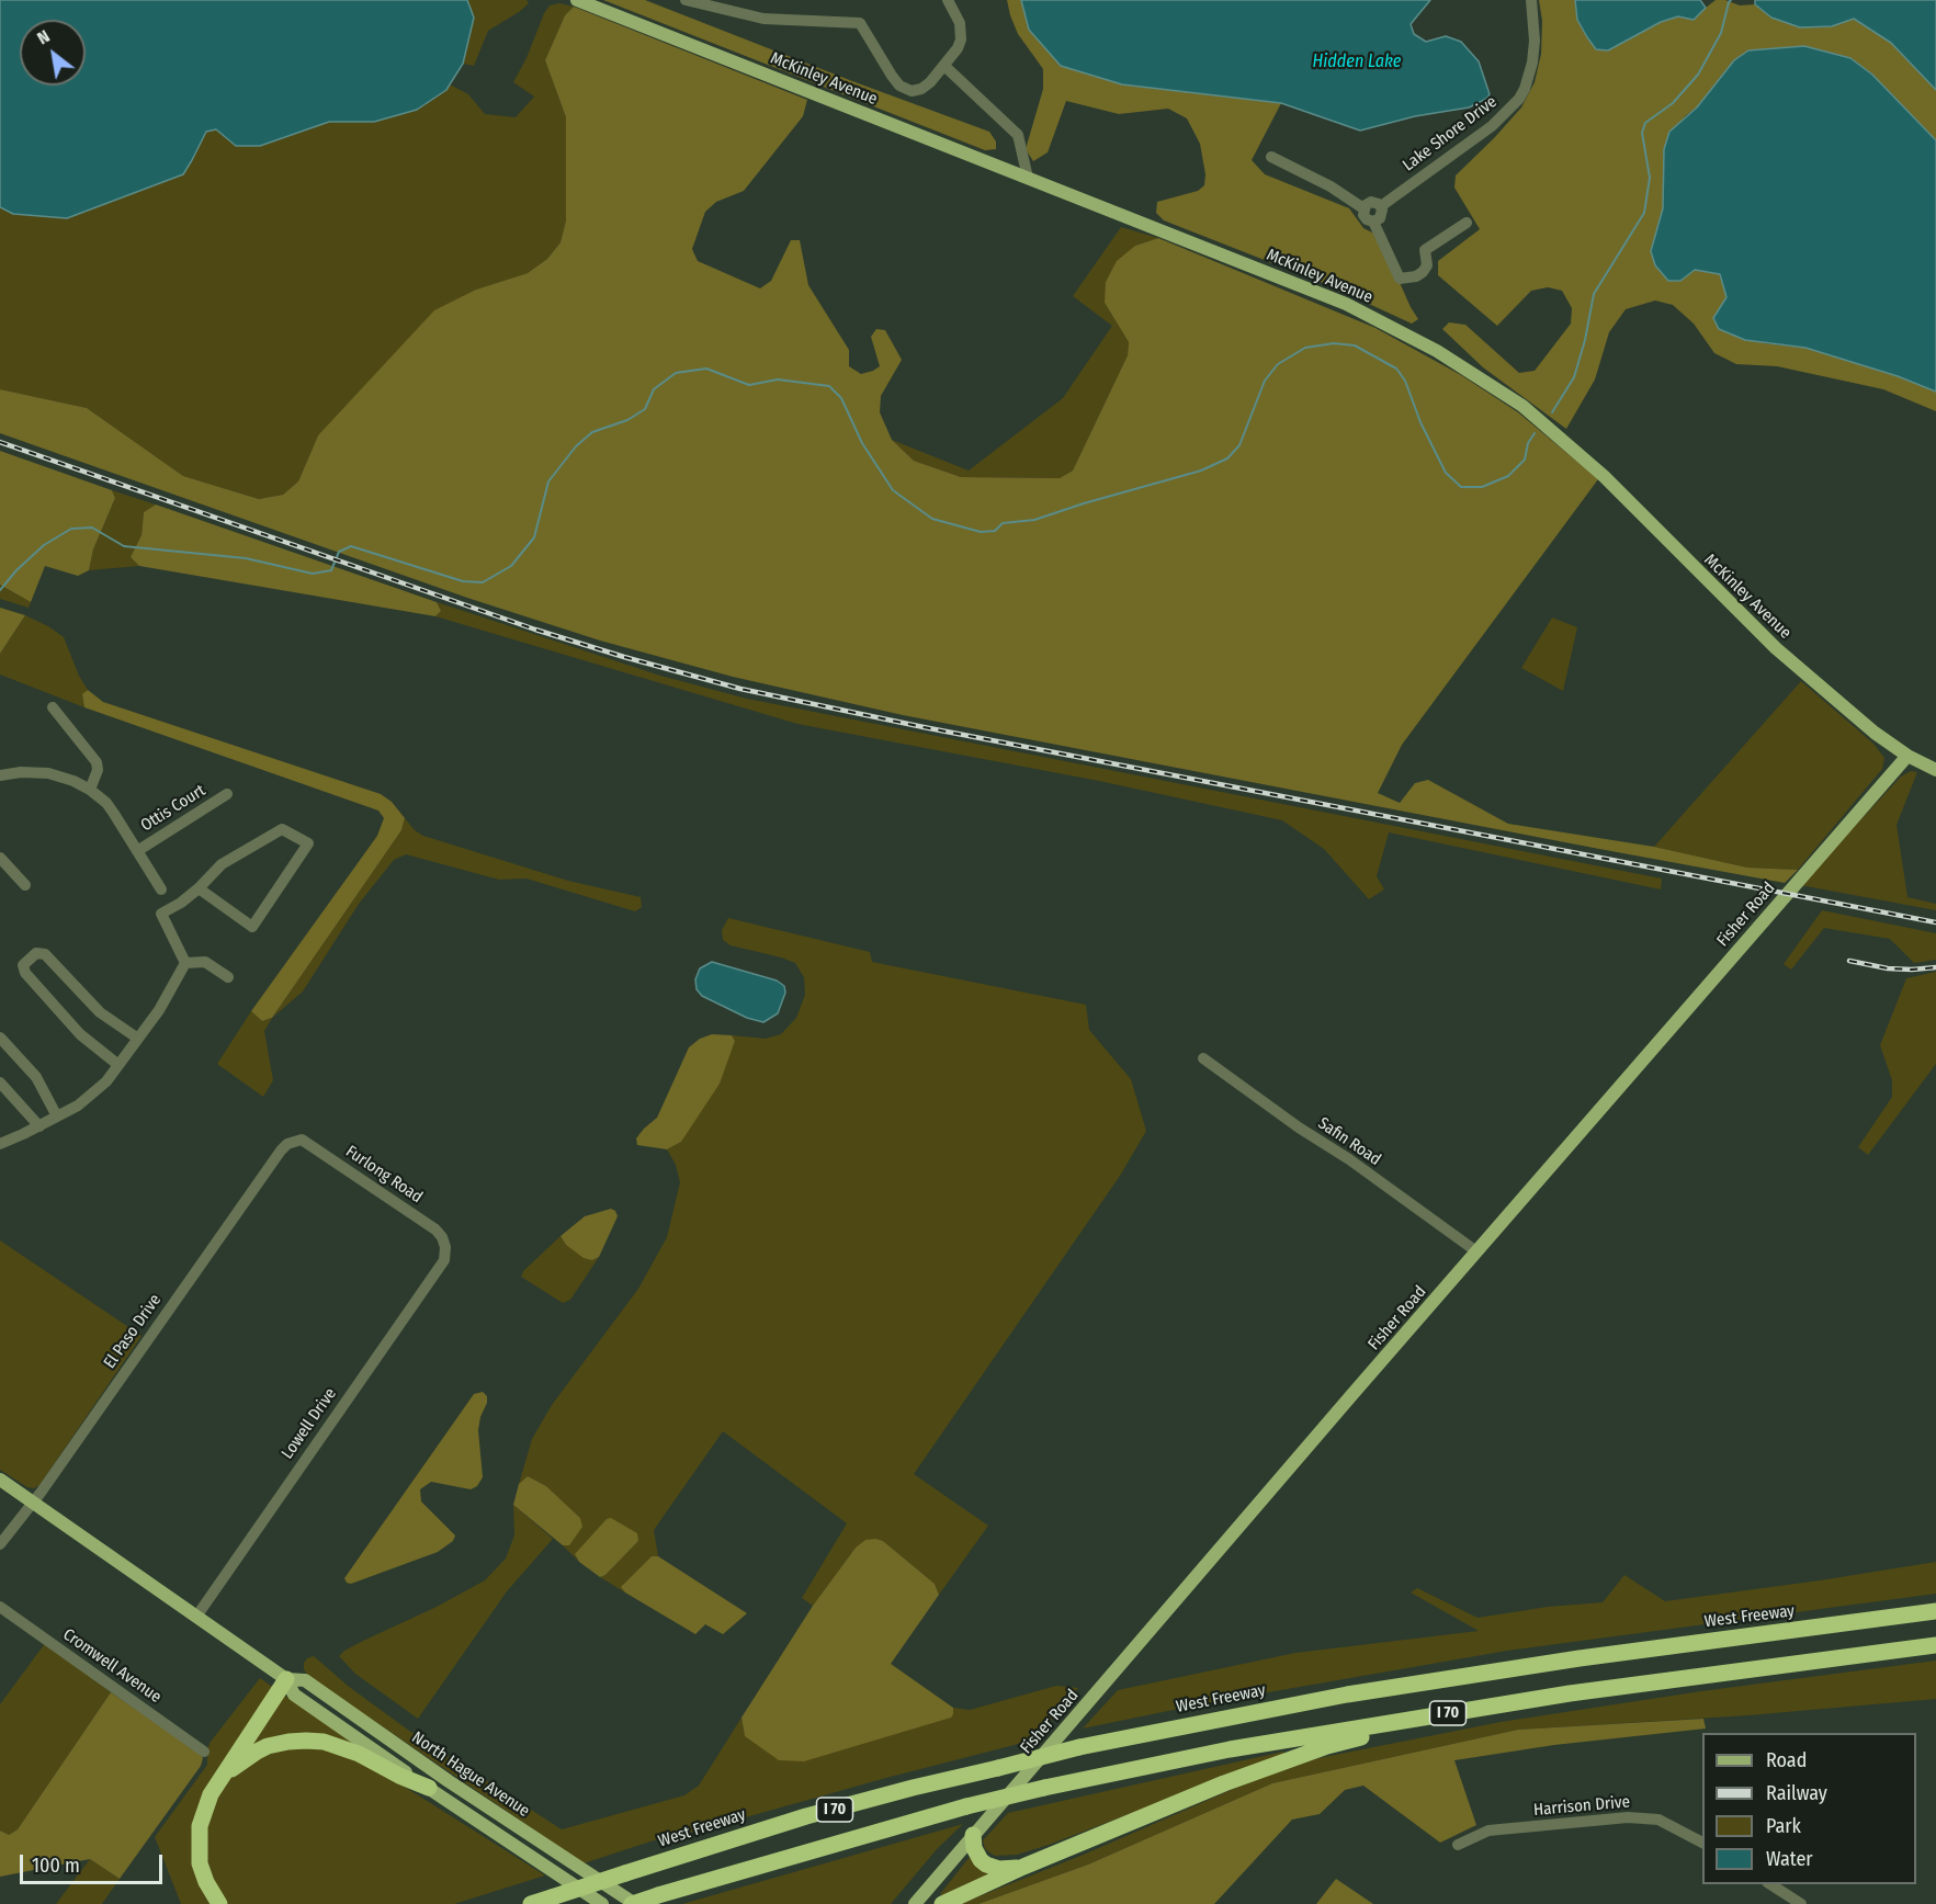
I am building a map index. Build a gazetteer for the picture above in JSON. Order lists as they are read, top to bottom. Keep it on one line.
{"streets":{"highway":["West Freeway","I 70"],"main road":["McKinley Avenue","Fisher Road","North Hague Avenue"],"street":["Lake Shore Drive","Ottis Court","Safin Road","Furlong Road","El Paso Drive","Lowell Drive","Cromwell Avenue","Harrison Drive"]},"crossings":[["McKinley Avenue","Fisher Road"],["Fisher Road","Safin Road"],["Furlong Road","El Paso Drive"],["Furlong Road","Lowell Drive"],["El Paso Drive","North Hague Avenue"],["Lowell Drive","North Hague Avenue"],["I 70","North Hague Avenue"]],"water":["Hidden Lake"],"legend":["Road","Railway","Park","Water"],"scale_bar":"100 m","north":"top left"}
